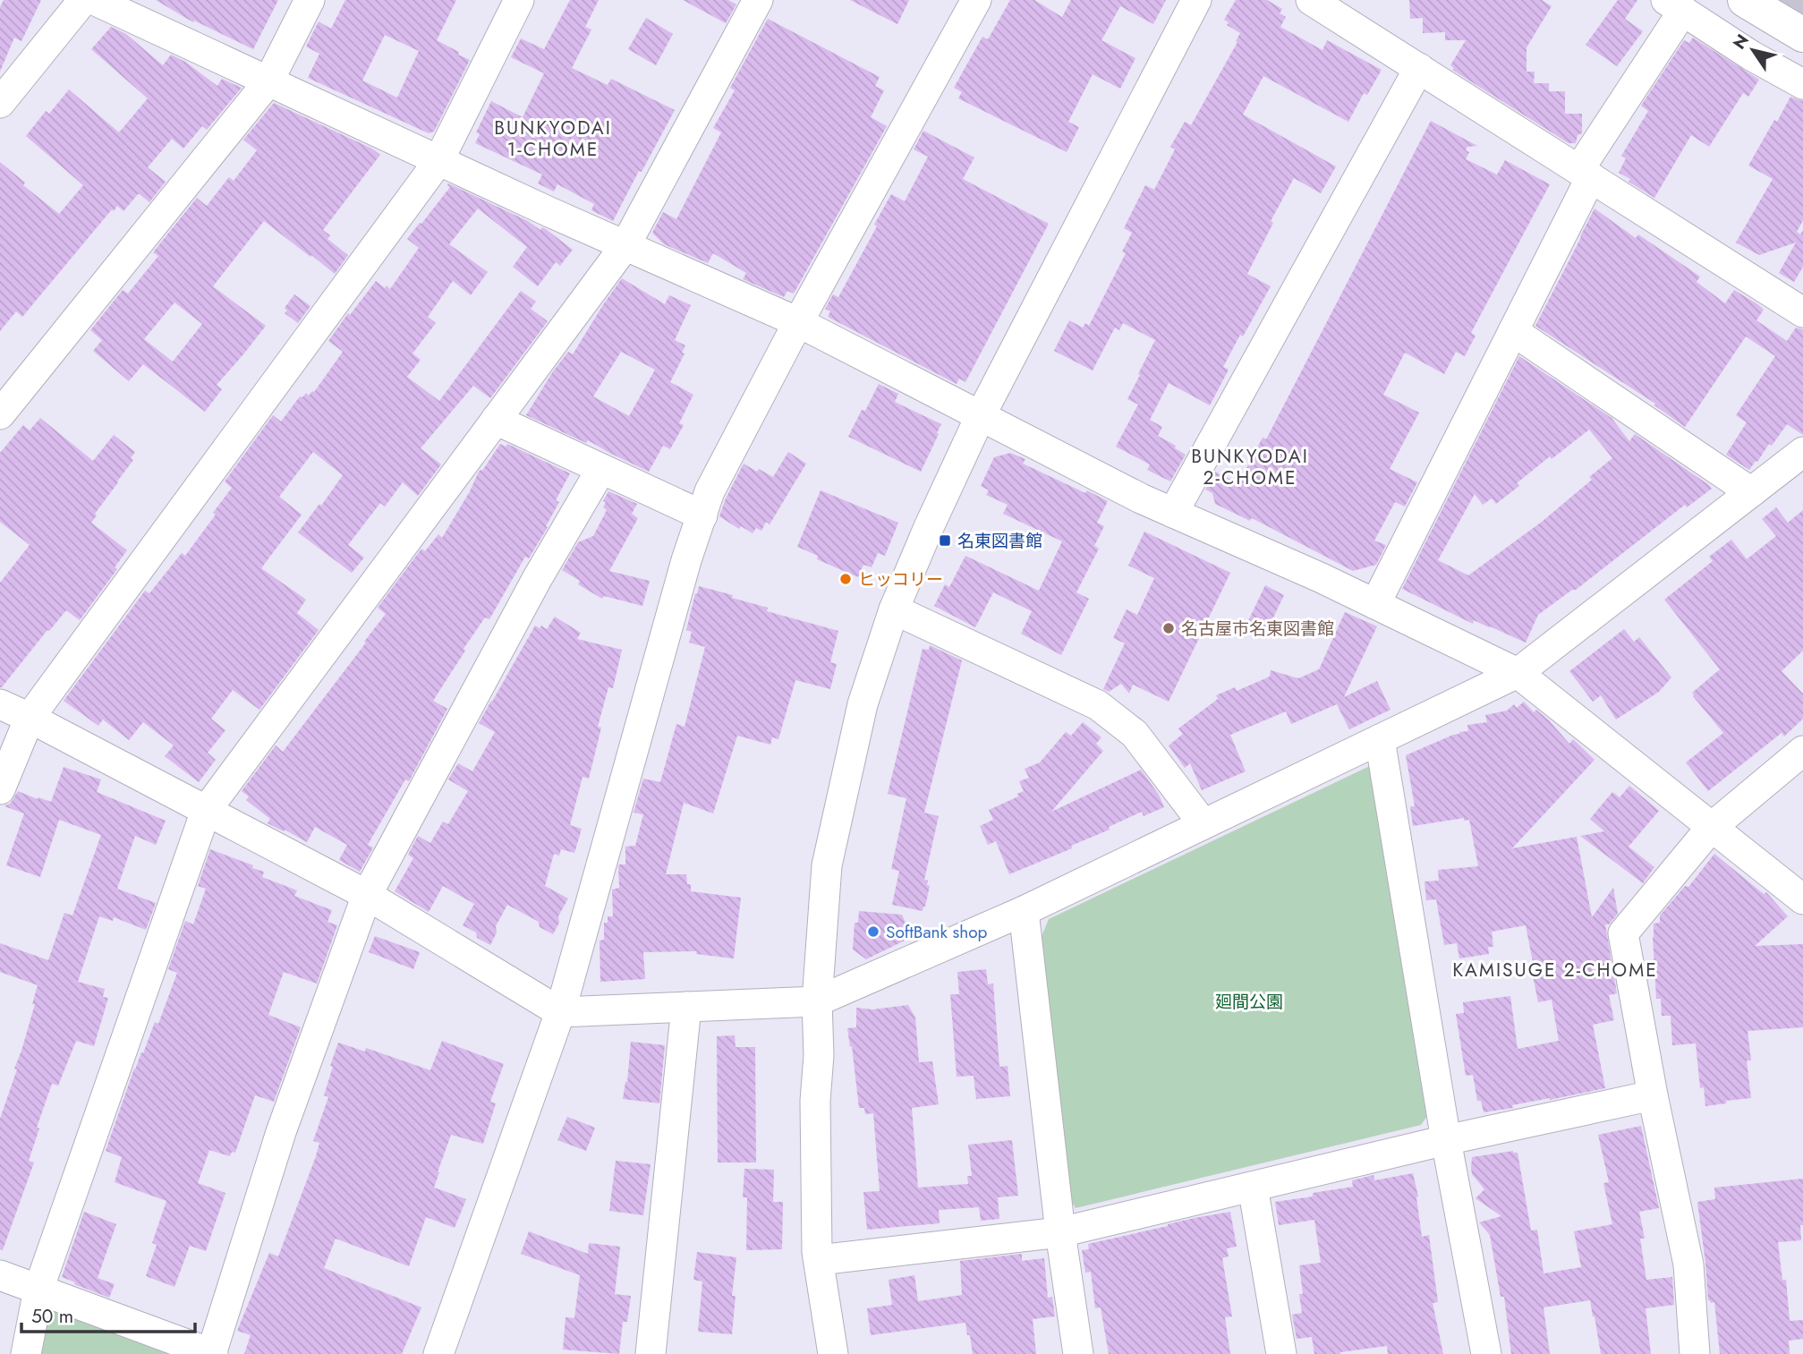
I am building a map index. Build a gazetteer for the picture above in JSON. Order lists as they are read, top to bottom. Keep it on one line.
{"districts":["BUNKYODAI 1-CHOME","BUNKYODAI 2-CHOME","KAMISUGE 2-CHOME"],"parks":["廻間公園"],"places":{"transit":["名東図書館"],"other":["ヒッコリー","名古屋市名東図書館","SoftBank shop"]},"scale_bar":"50 m","north":"top left"}
